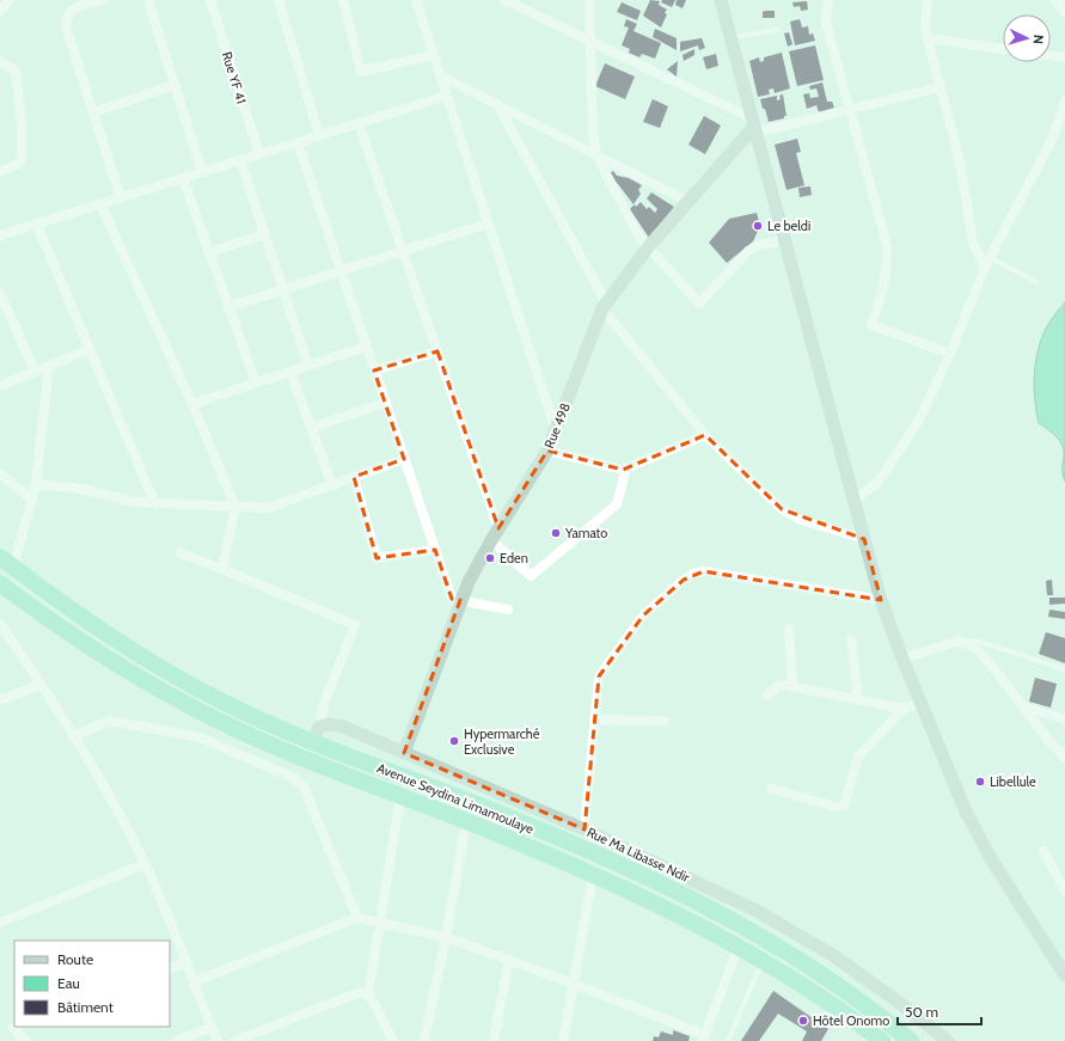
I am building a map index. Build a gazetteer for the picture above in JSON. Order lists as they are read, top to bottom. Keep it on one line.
{"streets":{"highway":["Avenue Seydina Limamoulaye"],"street":["Rue YF 41","Rue 498","Rue Ma Libasse Ndir"]},"crossings":[["Rue 498","Rue Ma Libasse Ndir"],["Avenue Seydina Limamoulaye","Rue Ma Libasse Ndir"]],"places":["Le beldi","Yamato","Eden","Hypermarché Exclusive","Libellule","Hôtel Onomo"],"legend":["Route","Eau","Bâtiment"],"scale_bar":"50 m","north":"right"}
